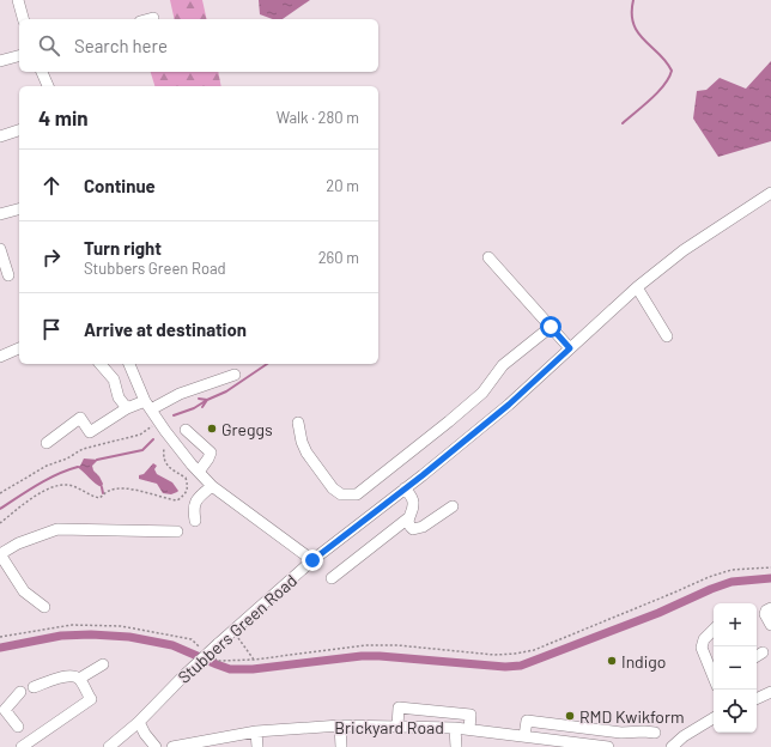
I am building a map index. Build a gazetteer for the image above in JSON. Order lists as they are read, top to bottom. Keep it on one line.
{"streets":{"street":["Stubbers Green Road","Brickyard Road"]},"places":["Greggs","Indigo","RMD Kwikform"],"page":{"search":"Search here","heading":["4 min","Walk · 280 m"],"list":[["Continue","20 m"],["Turn right","Stubbers Green Road","260 m"],"Arrive at destination"],"map_buttons":["+","−"]}}
